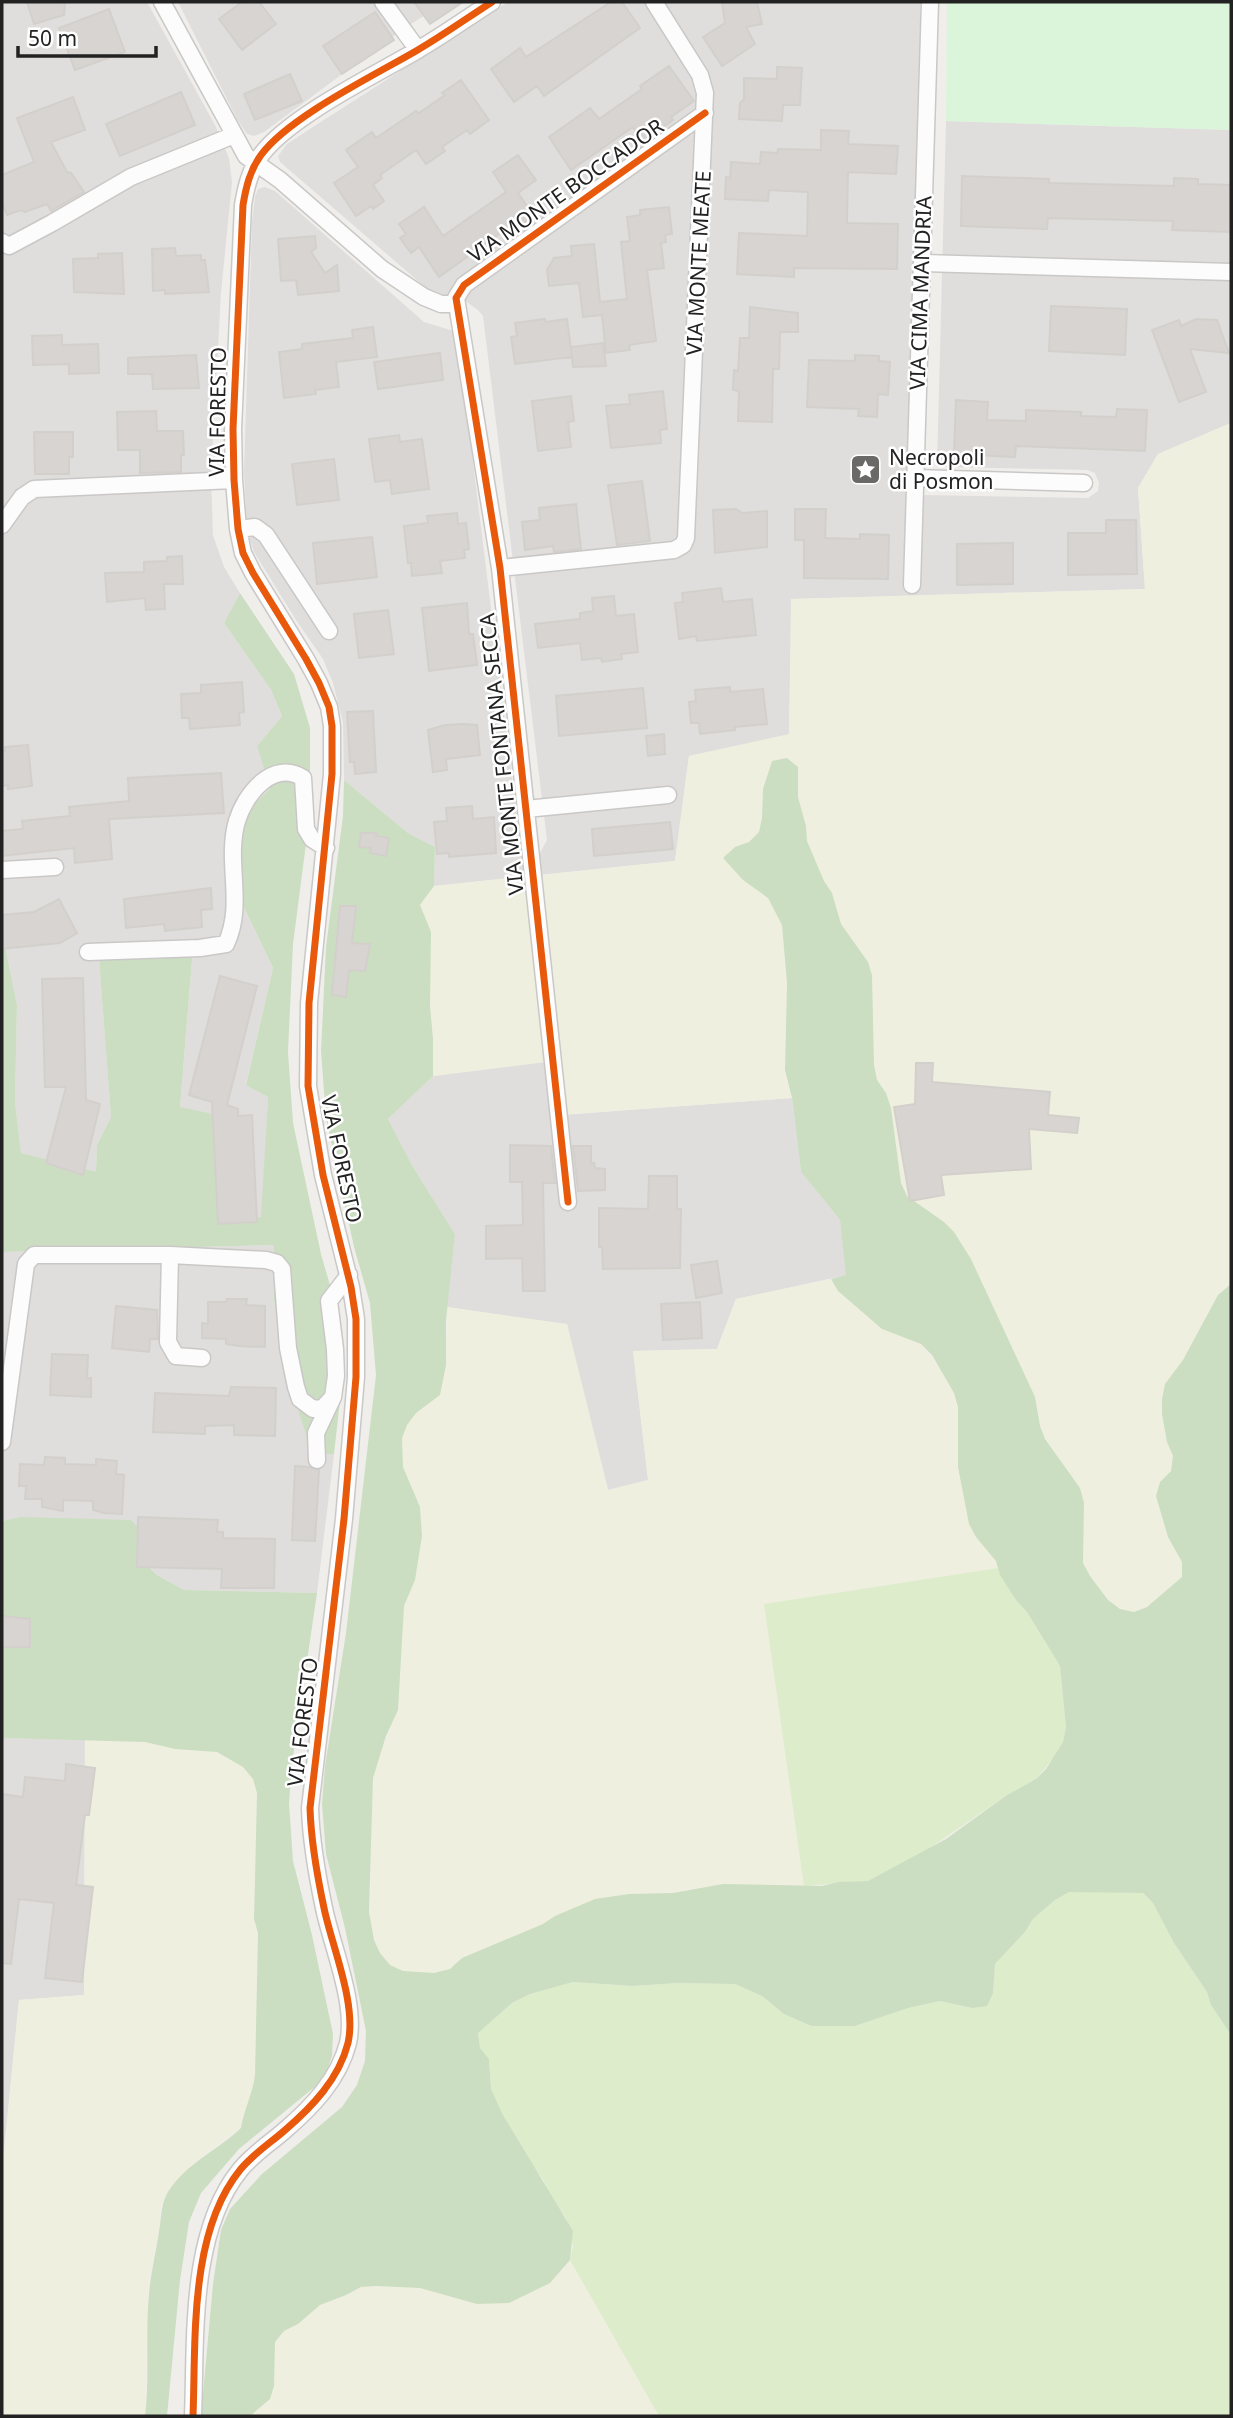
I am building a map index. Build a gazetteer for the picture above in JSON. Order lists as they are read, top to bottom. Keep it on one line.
{"streets":{"street":["VIA MONTE BOCCADOR","VIA MONTE MEATE","VIA CIMA MANDRIA","VIA FORESTO","VIA MONTE FONTANA SECCA"]},"crossings":[["VIA MONTE BOCCADOR","VIA MONTE MEATE"],["VIA MONTE BOCCADOR","VIA MONTE FONTANA SECCA"],["VIA MONTE MEATE","VIA MONTE FONTANA SECCA"]],"places":{"place":["Necropoli di Posmon"]},"scale_bar":"50 m"}
